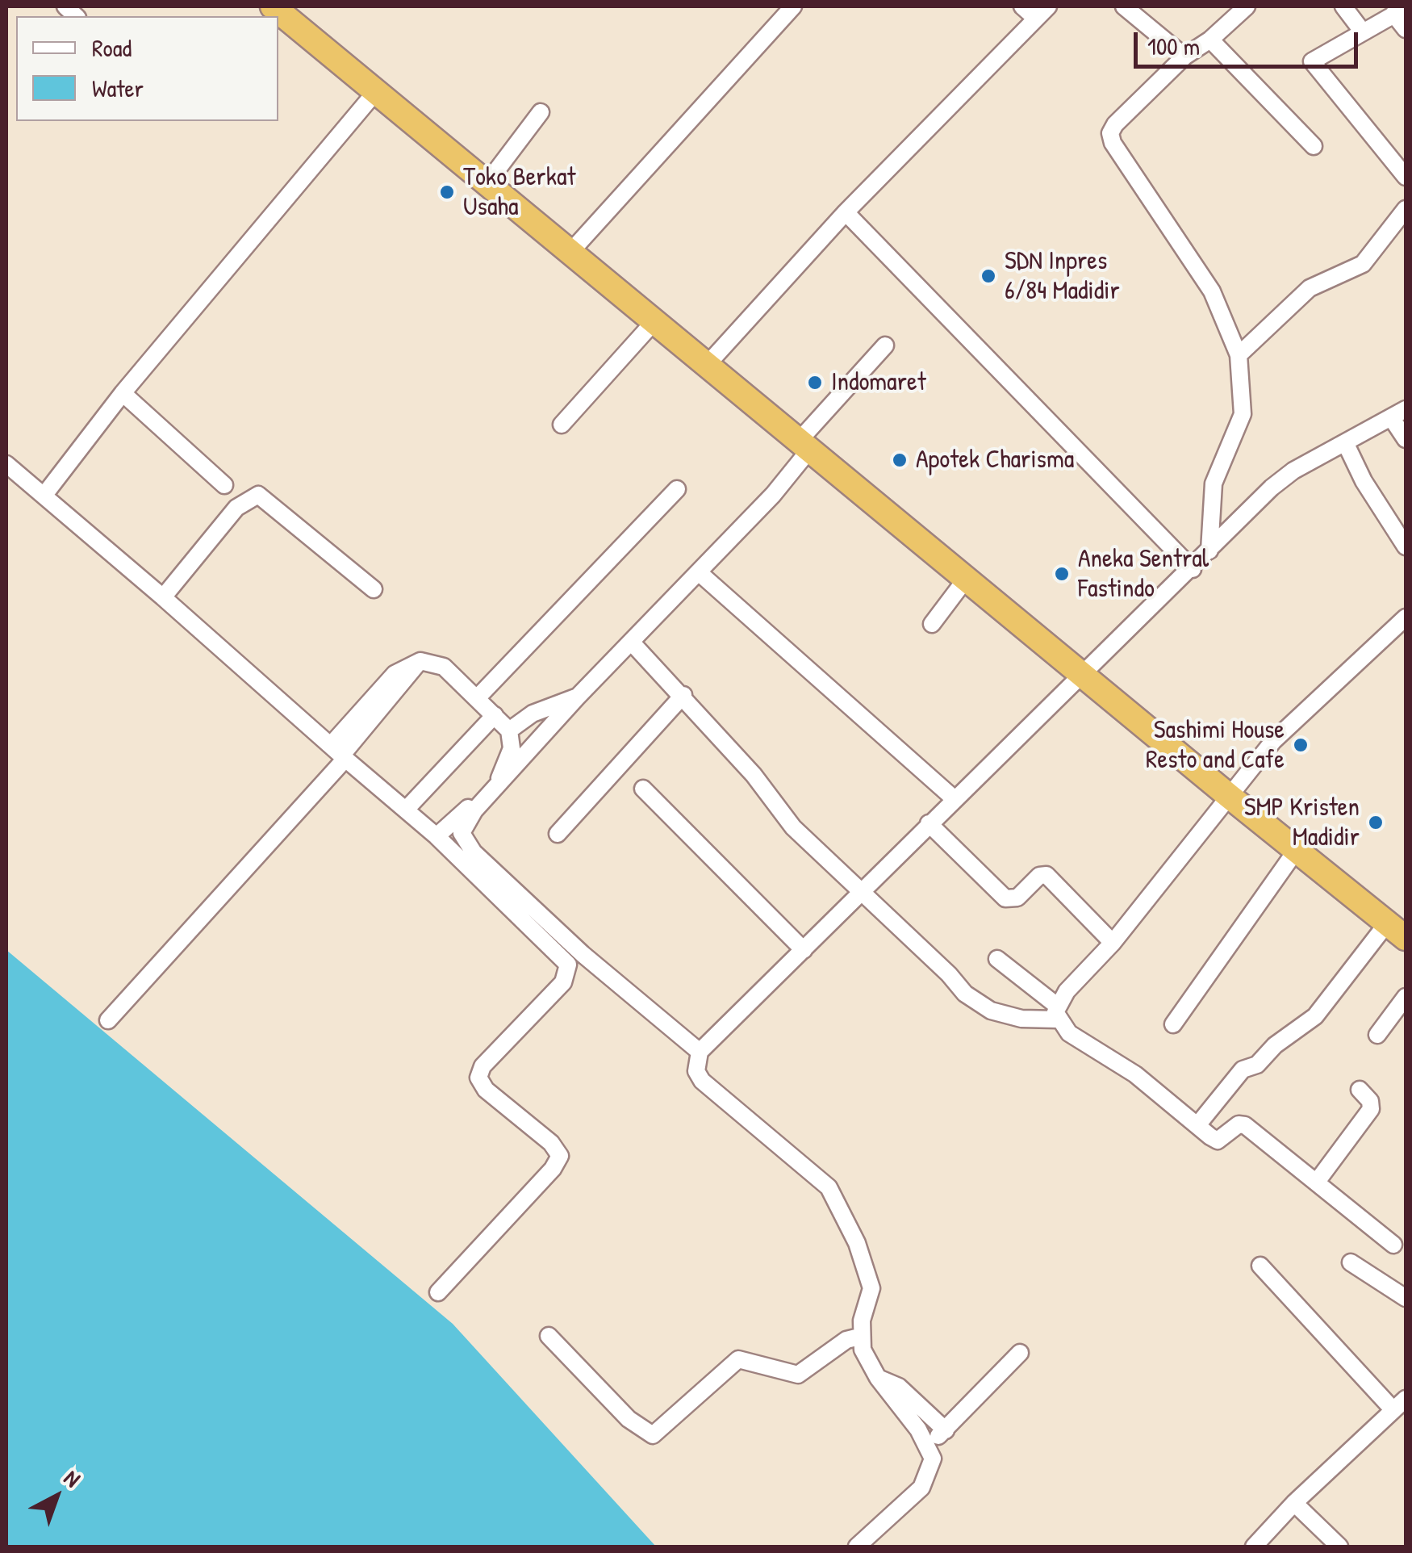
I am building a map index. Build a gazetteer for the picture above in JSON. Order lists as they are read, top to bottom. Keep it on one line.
{"places":["Toko Berkat Usaha","SDN Inpres 6/84 Madidir","Indomaret","Apotek Charisma","Aneka Sentral Fastindo","Sashimi House Resto and Cafe","SMP Kristen Madidir"],"legend":["Road","Water"],"scale_bar":"100 m","north":"top right"}
